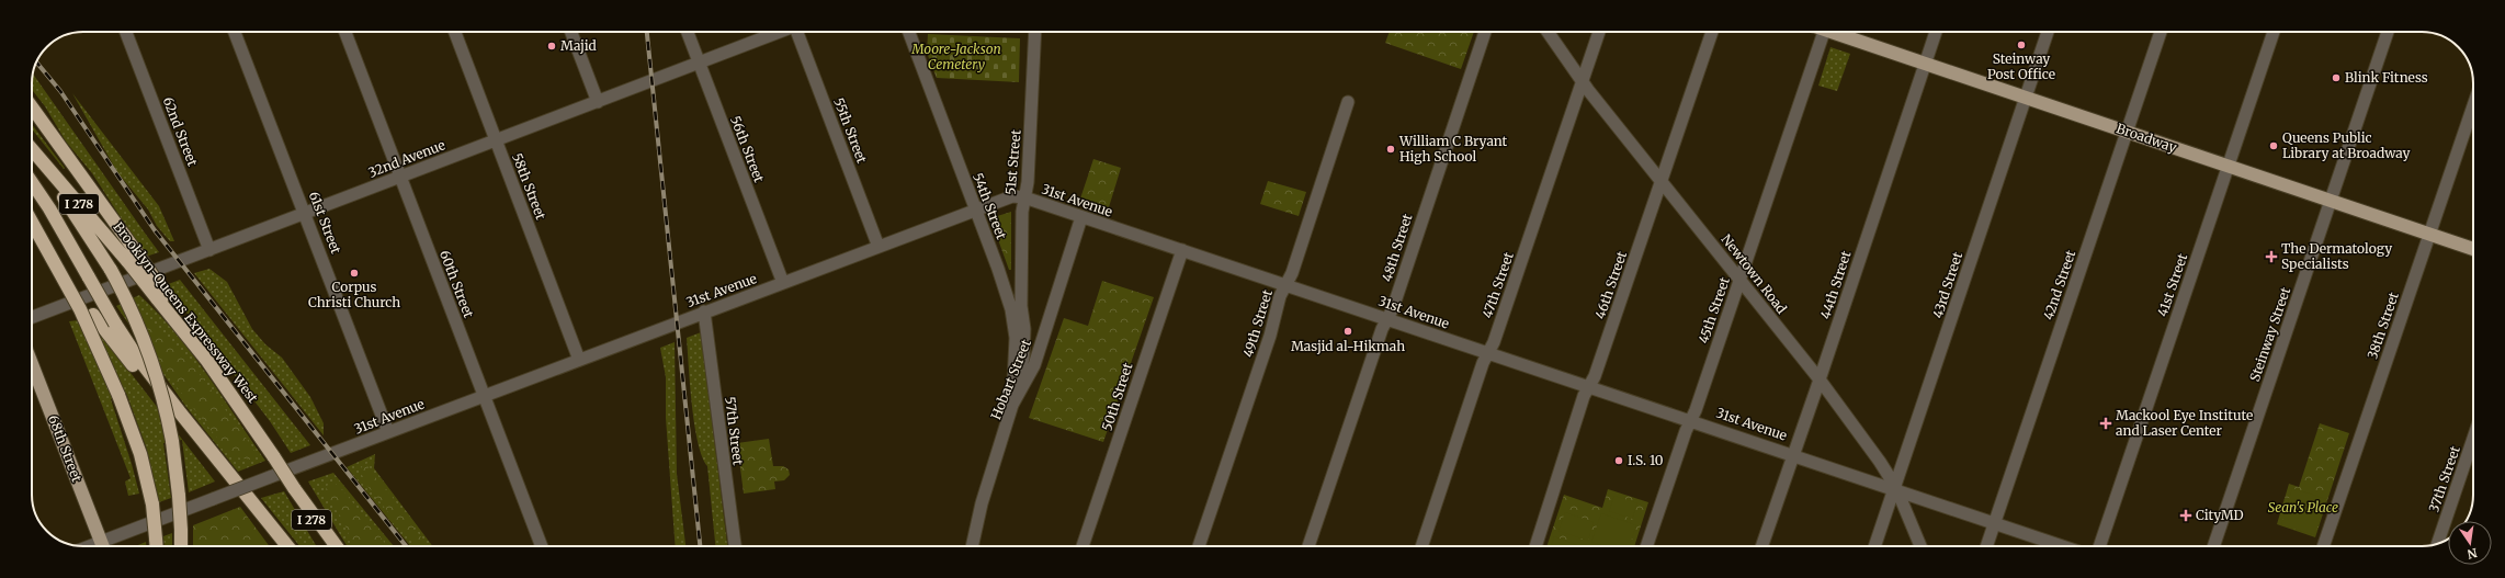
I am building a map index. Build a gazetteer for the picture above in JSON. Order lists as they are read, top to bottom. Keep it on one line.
{"streets":{"highway":["I 278","Brooklyn-Queens Expressway West"],"main road":["Broadway","68th Street"],"street":["55th Street","62nd Street","56th Street","32nd Avenue","51st Street","58th Street","31st Avenue","54th Street","61st Street","48th Street","Newtown Road","60th Street","47th Street","46th Street","44th Street","43rd Street","42nd Street","41st Street","45th Street","49th Street","38th Street","Steinway Street","Hobart Street","50th Street","57th Street","37th Street"]},"crossings":[["55th Street","31st Avenue"],["62nd Street","32nd Avenue"],["Broadway","44th Street"],["Broadway","43rd Street"],["Broadway","42nd Street"],["Broadway","41st Street"],["Broadway","38th Street"],["Broadway","Steinway Street"],["56th Street","32nd Avenue"],["56th Street","31st Avenue"],["32nd Avenue","58th Street"],["32nd Avenue","61st Street"],["32nd Avenue","60th Street"],["51st Street","31st Avenue"],["51st Street","54th Street"],["51st Street","Hobart Street"],["58th Street","31st Avenue"],["31st Avenue","54th Street"],["31st Avenue","61st Street"],["31st Avenue","48th Street"],["31st Avenue","Newtown Road"],["31st Avenue","60th Street"],["31st Avenue","47th Street"],["31st Avenue","46th Street"],["31st Avenue","44th Street"],["31st Avenue","43rd Street"],["31st Avenue","42nd Street"],["31st Avenue","45th Street"],["31st Avenue","49th Street"],["31st Avenue","Hobart Street"],["31st Avenue","50th Street"],["31st Avenue","57th Street"],["54th Street","Hobart Street"],["Newtown Road","47th Street"],["Newtown Road","46th Street"],["Newtown Road","44th Street"],["Newtown Road","43rd Street"],["Newtown Road","45th Street"]],"parks":["Moore-Jackson Cemetery","Sean's Place"],"places":{"other":["Steinway Post Office","Majid","Blink Fitness","Queens Public Library at Broadway","William C Bryant High School","Corpus Christi Church","Masjid al-Hikmah","I.S. 10"],"health":["The Dermatology Specialists","Mackool Eye Institute and Laser Center","CityMD"]},"north":"bottom"}
